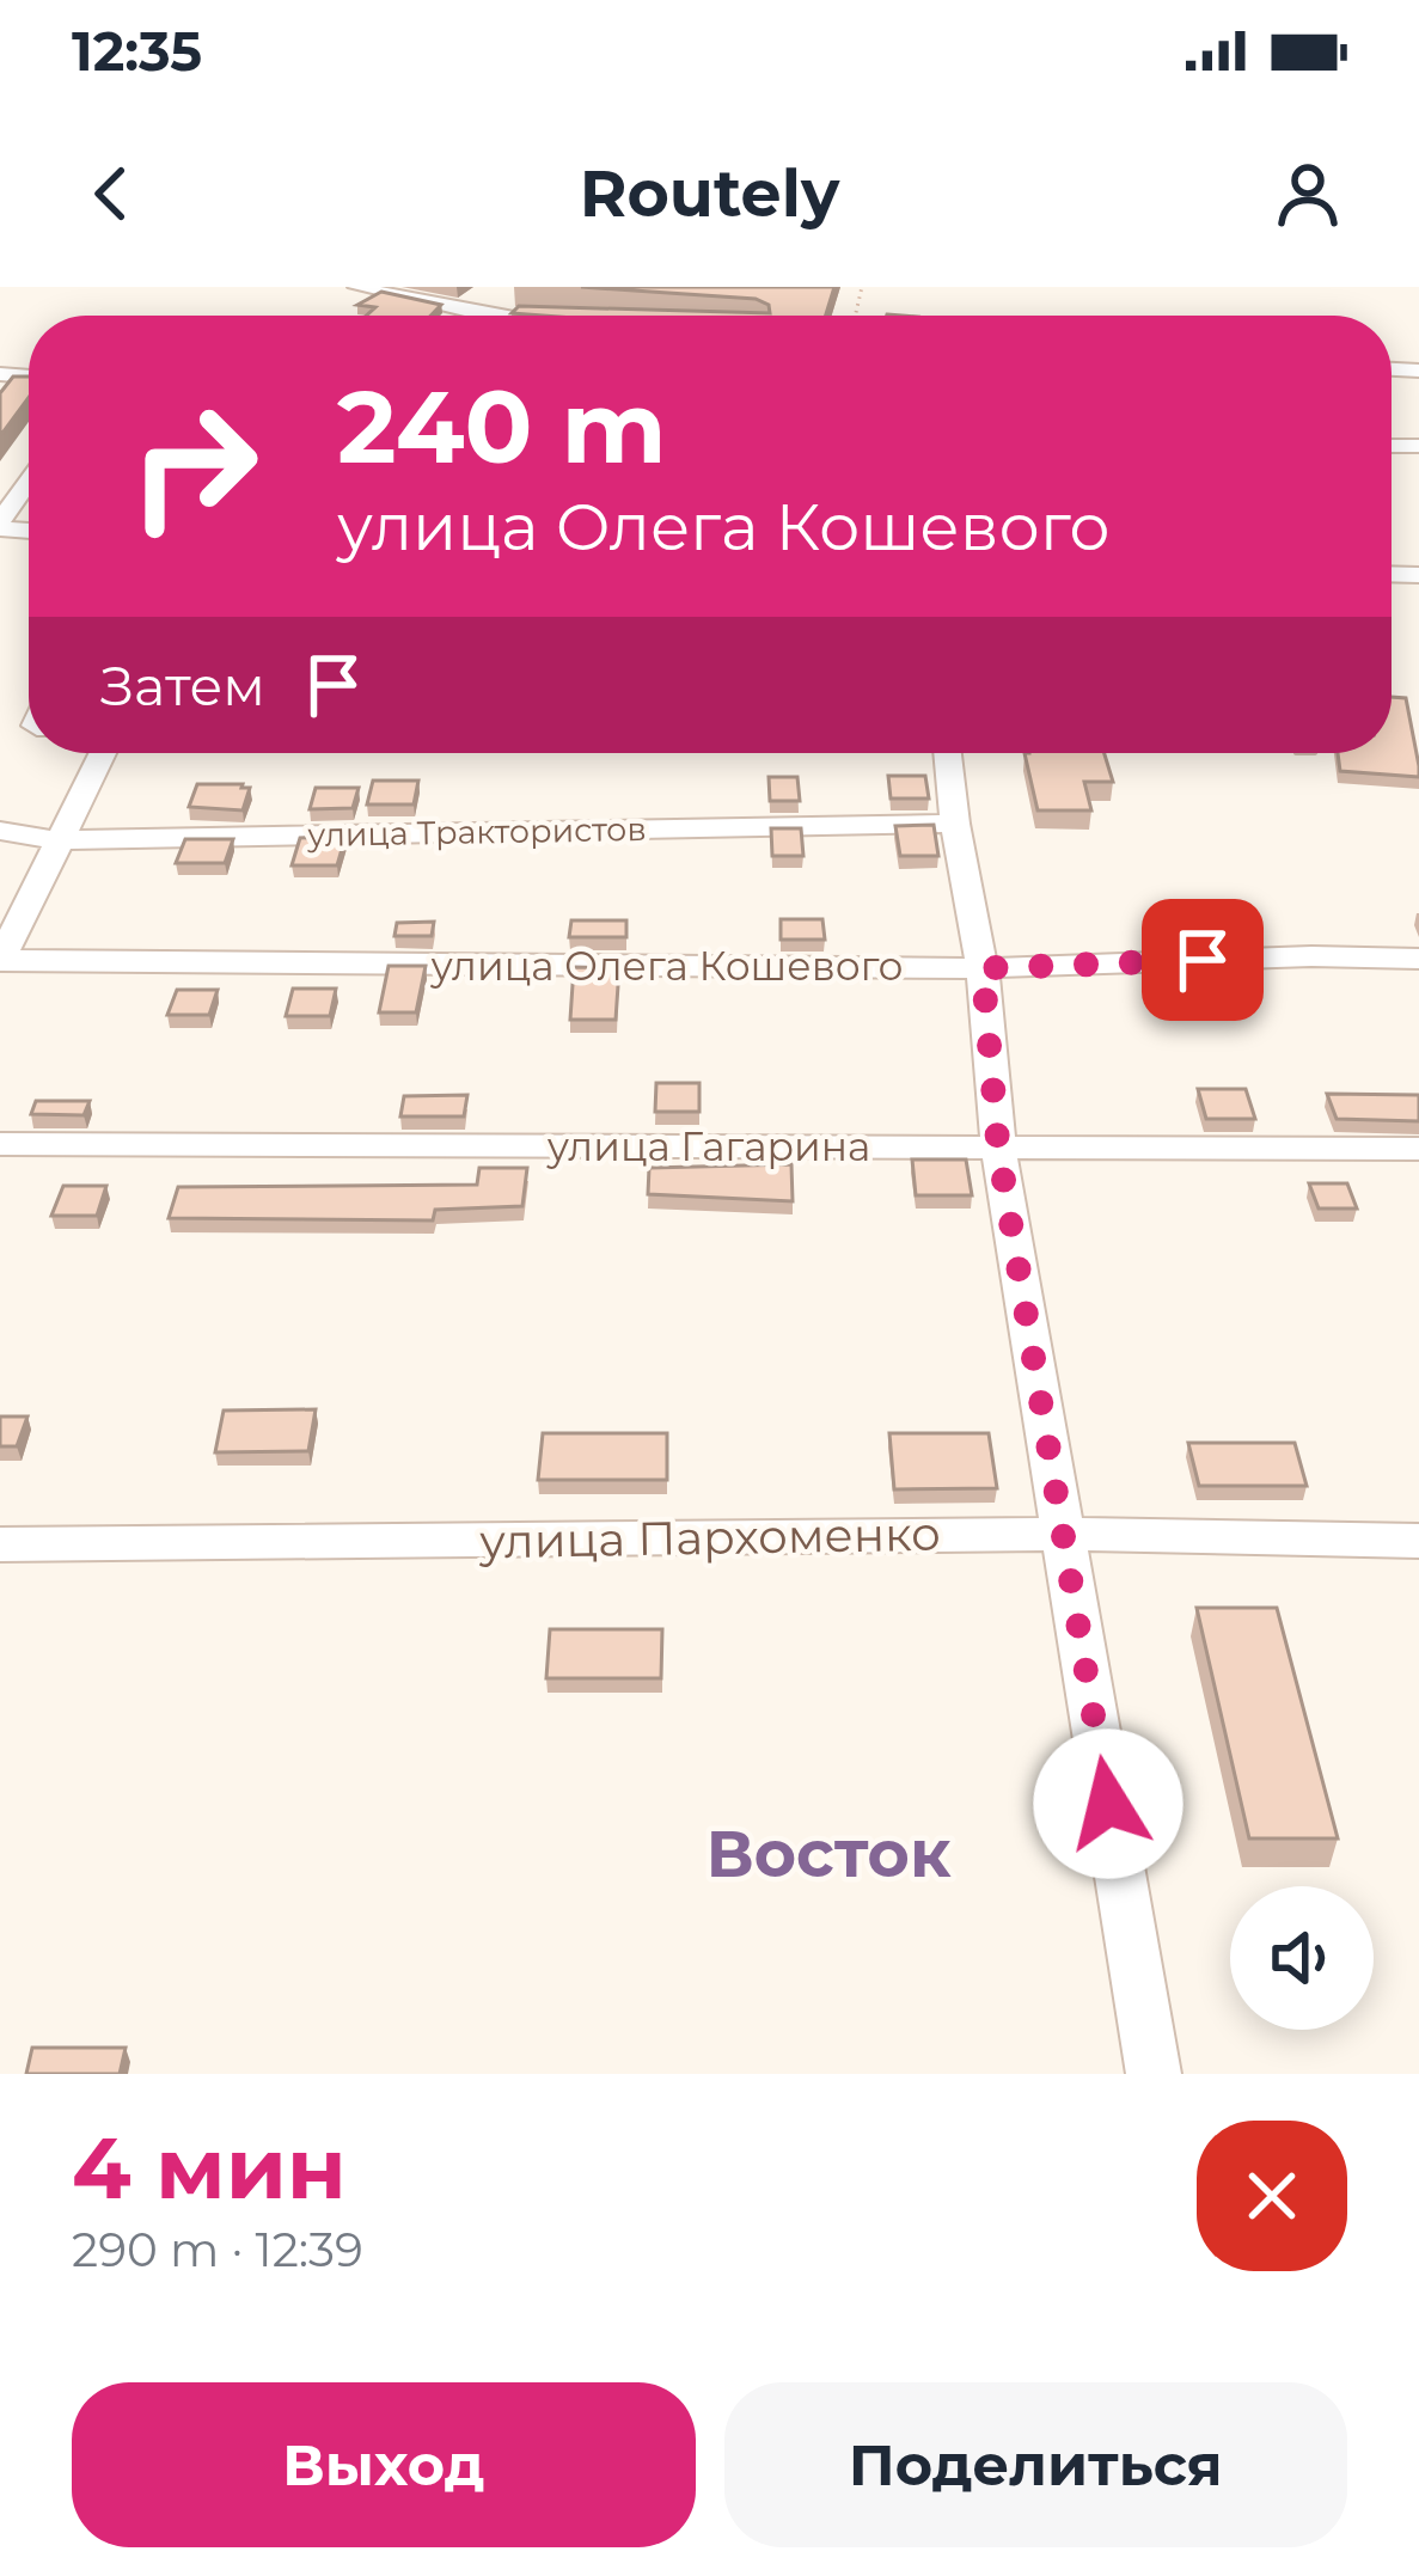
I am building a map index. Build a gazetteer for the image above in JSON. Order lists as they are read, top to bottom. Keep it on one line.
{"streets":{"street":["улица Трактористов","улица Олега Кошевого","улица Гагарина","улица Пархоменко"]},"districts":["Восток"],"page":{"status":"12:35","header":"Routely","turn":["240 m","улица Олега Кошевого"],"then":"Затем","heading":["4 мин","290 m · 12:39"],"buttons":["Выход","Поделиться"]}}
